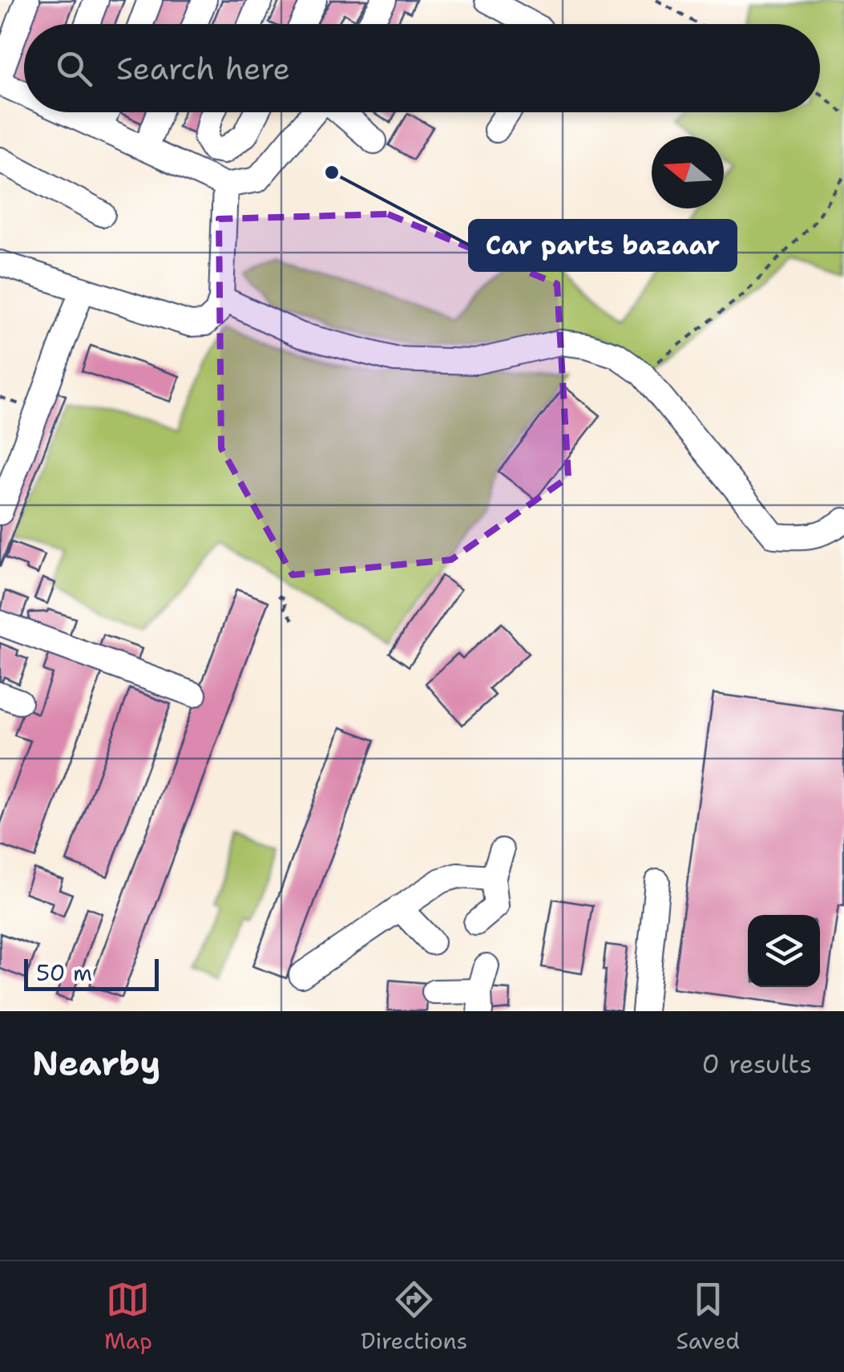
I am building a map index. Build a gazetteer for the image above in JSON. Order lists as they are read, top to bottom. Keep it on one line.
{"places":["Car parts bazaar"],"scale_bar":"50 m","north":"left","page":{"search":"Search here","scale":"50 m","heading":["Nearby","0 results"],"nav":["Map","Directions","Saved"]}}
